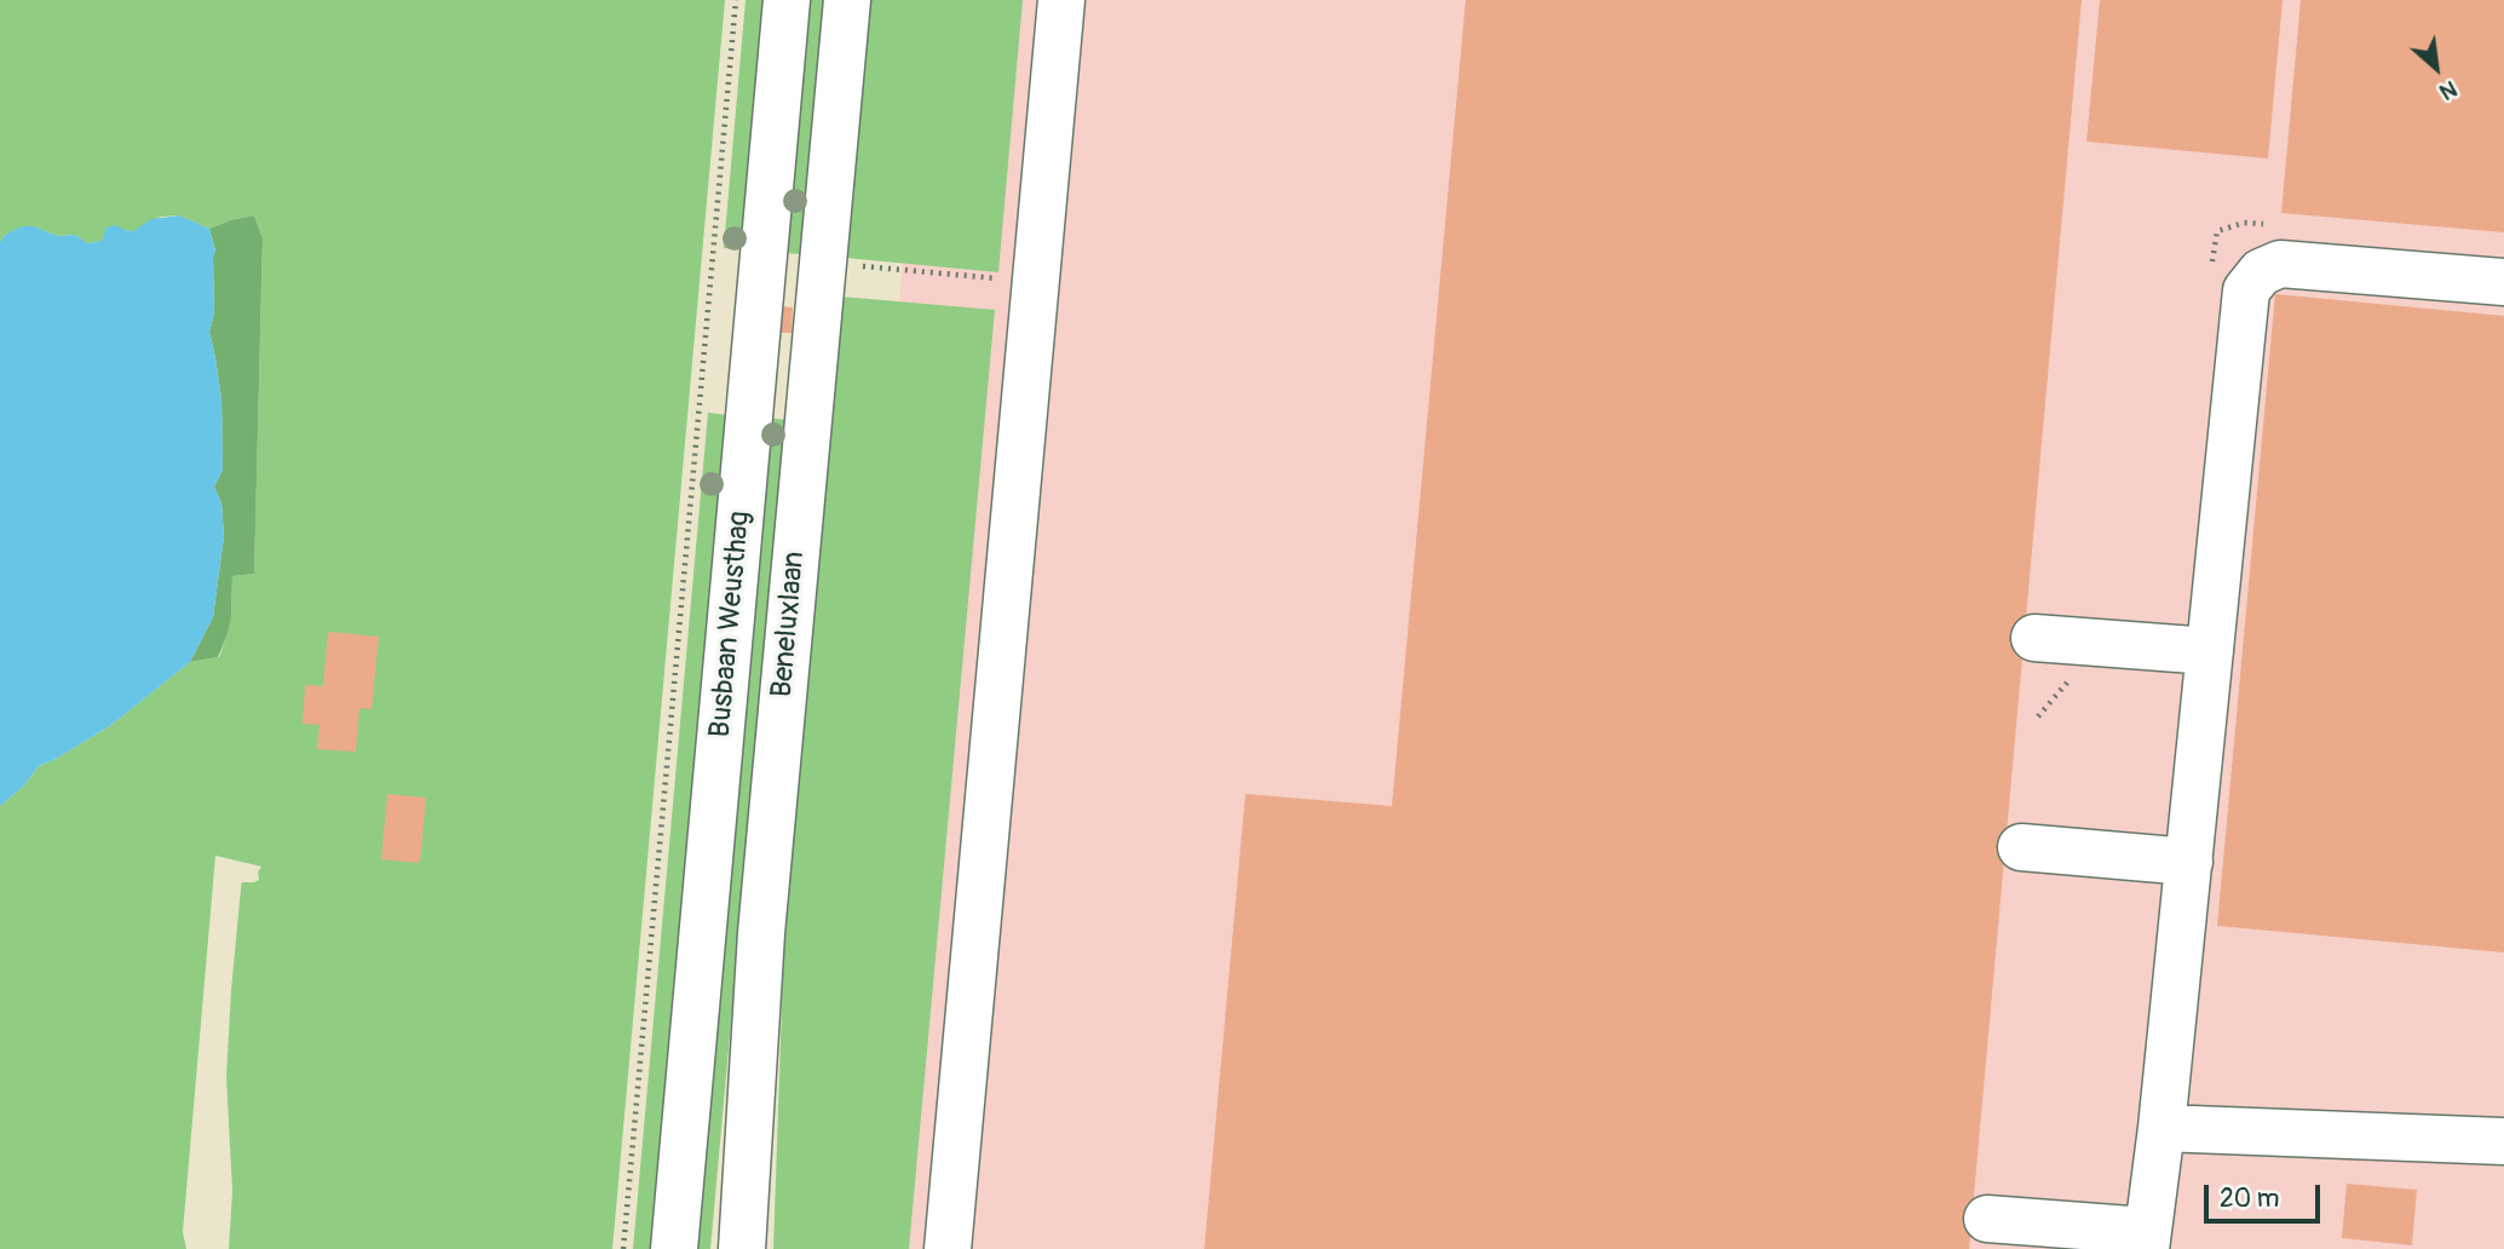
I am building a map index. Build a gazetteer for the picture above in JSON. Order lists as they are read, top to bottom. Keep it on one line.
{"streets":{"street":["Busbaan Weusthag","Beneluxlaan"]},"scale_bar":"20 m","north":"bottom right"}
